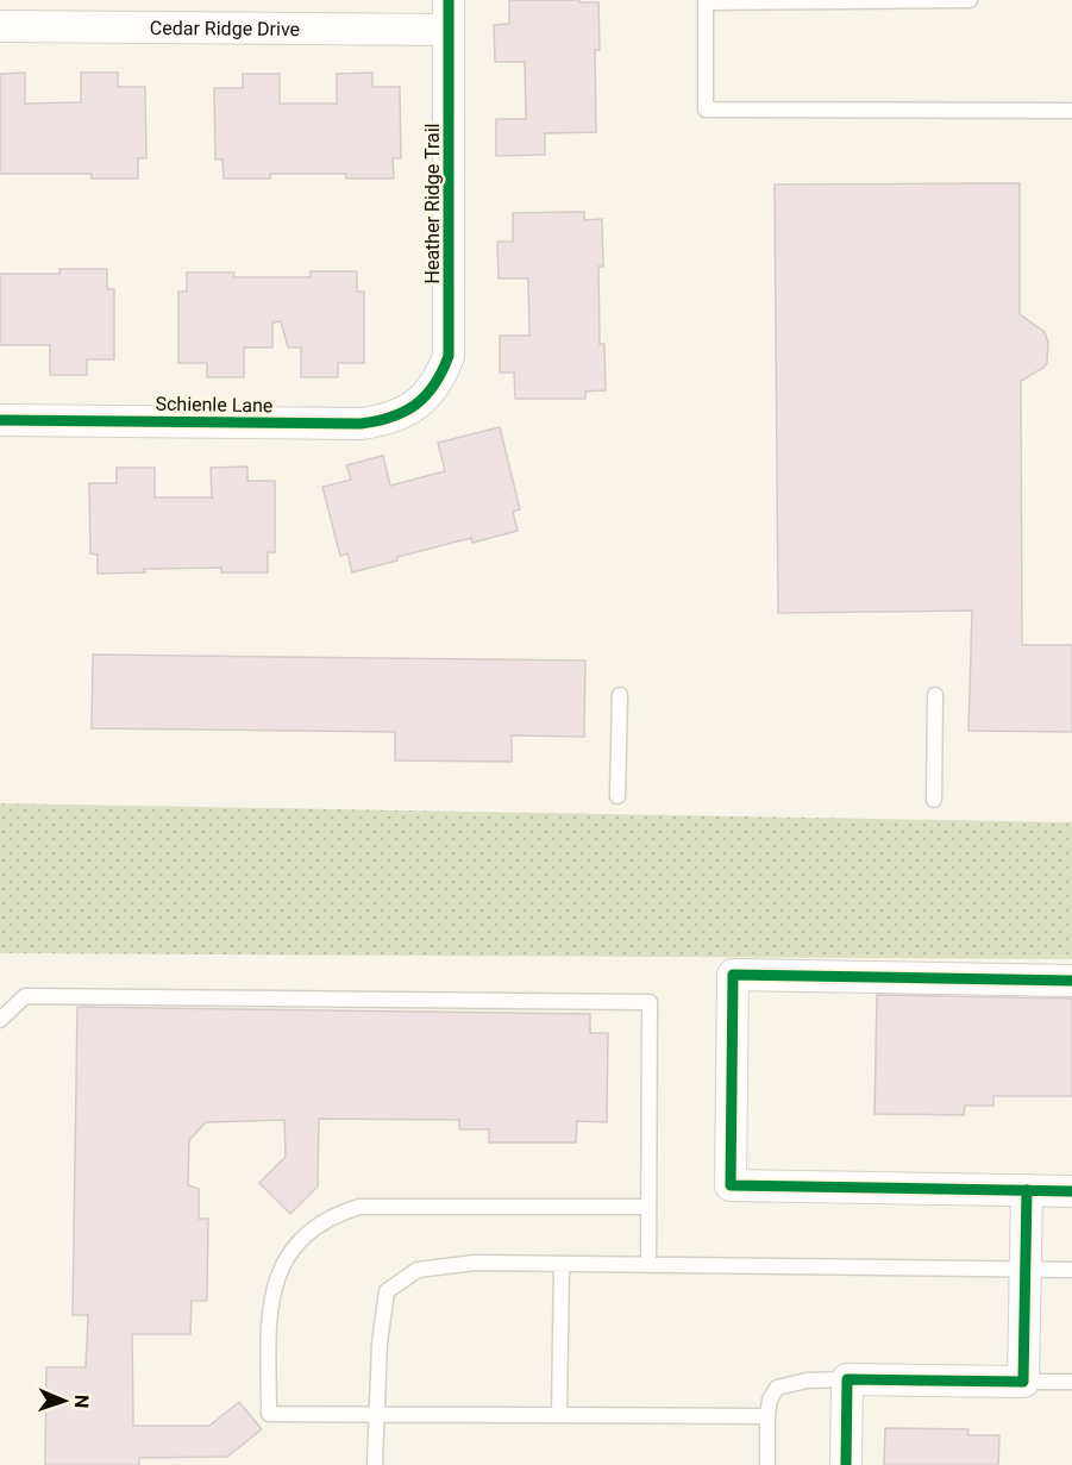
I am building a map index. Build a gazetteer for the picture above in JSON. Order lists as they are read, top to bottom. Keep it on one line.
{"streets":{"street":["Cedar Ridge Drive","Heather Ridge Trail","Schienle Lane"]},"crossings":[["Cedar Ridge Drive","Heather Ridge Trail"],["Heather Ridge Trail","Schienle Lane"]],"north":"right"}
